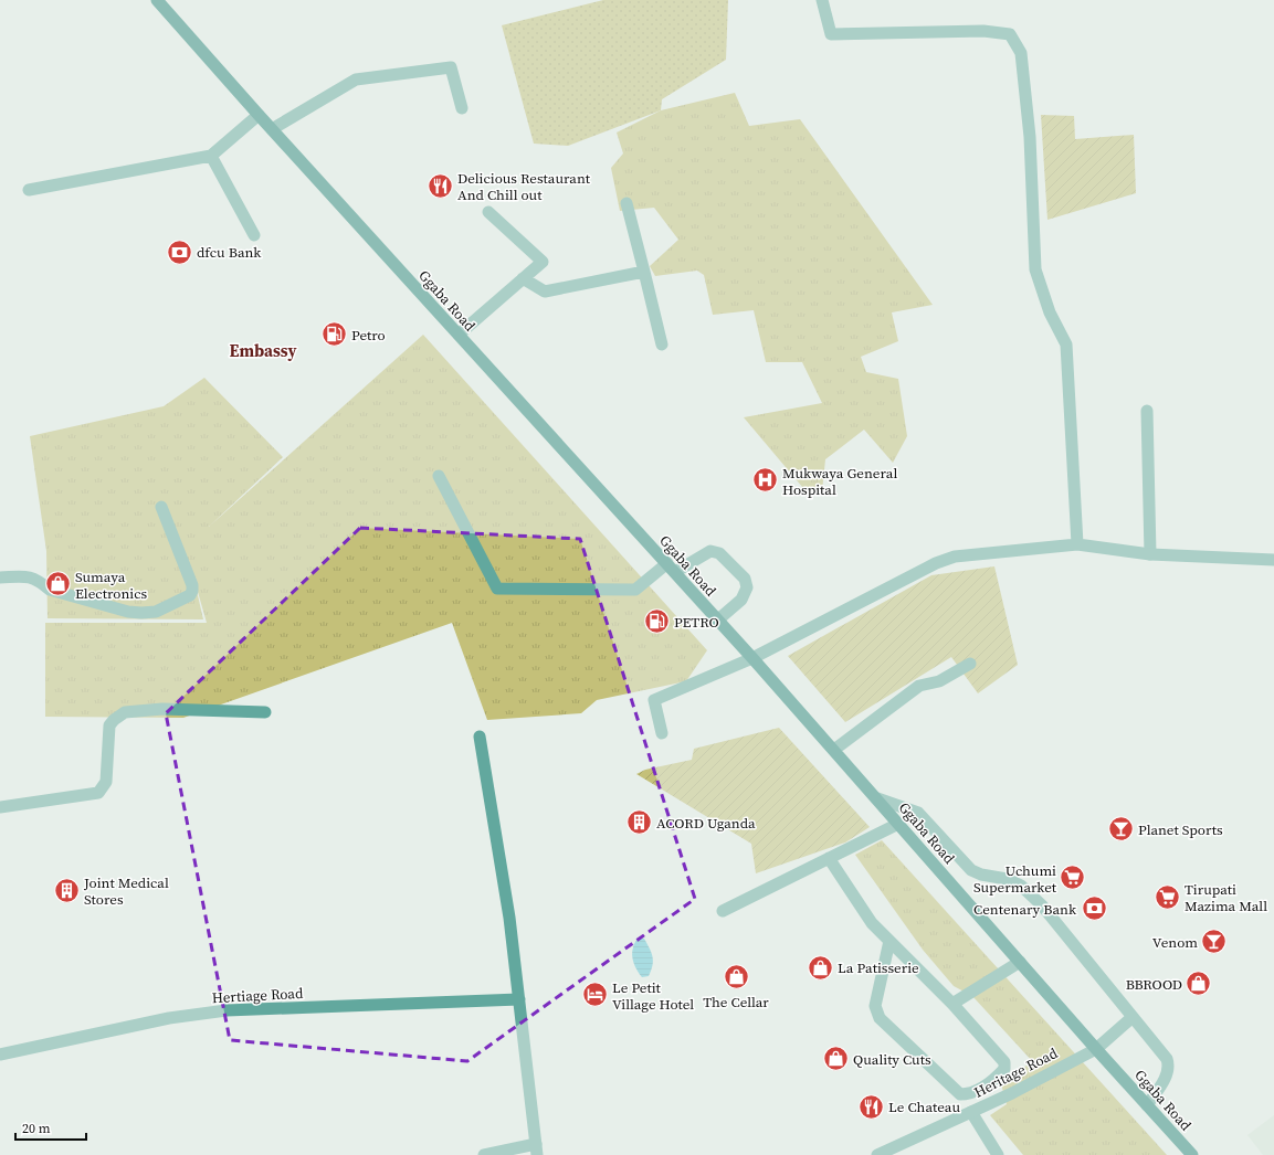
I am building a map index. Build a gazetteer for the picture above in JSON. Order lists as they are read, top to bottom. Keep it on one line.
{"streets":{"main road":["Ggaba Road"],"street":["Hertiage Road","Heritage Road"]},"crossings":[["Ggaba Road","Heritage Road"]],"districts":["Embassy"],"places":{"restaurant":["Delicious Restaurant And Chill out","Le Chateau"],"bank":["dfcu Bank","Centenary Bank"],"fuel station":["Petro","PETRO"],"hospital":["Mukwaya General Hospital"],"shop":["Sumaya Electronics","La Patisserie","The Cellar","BBROOD","Quality Cuts"],"building":["ACORD Uganda","Joint Medical Stores"],"bar":["Planet Sports","Venom"],"supermarket":["Uchumi Supermarket","Tirupati Mazima Mall"],"hotel":["Le Petit Village Hotel"]},"scale_bar":"20 m"}
